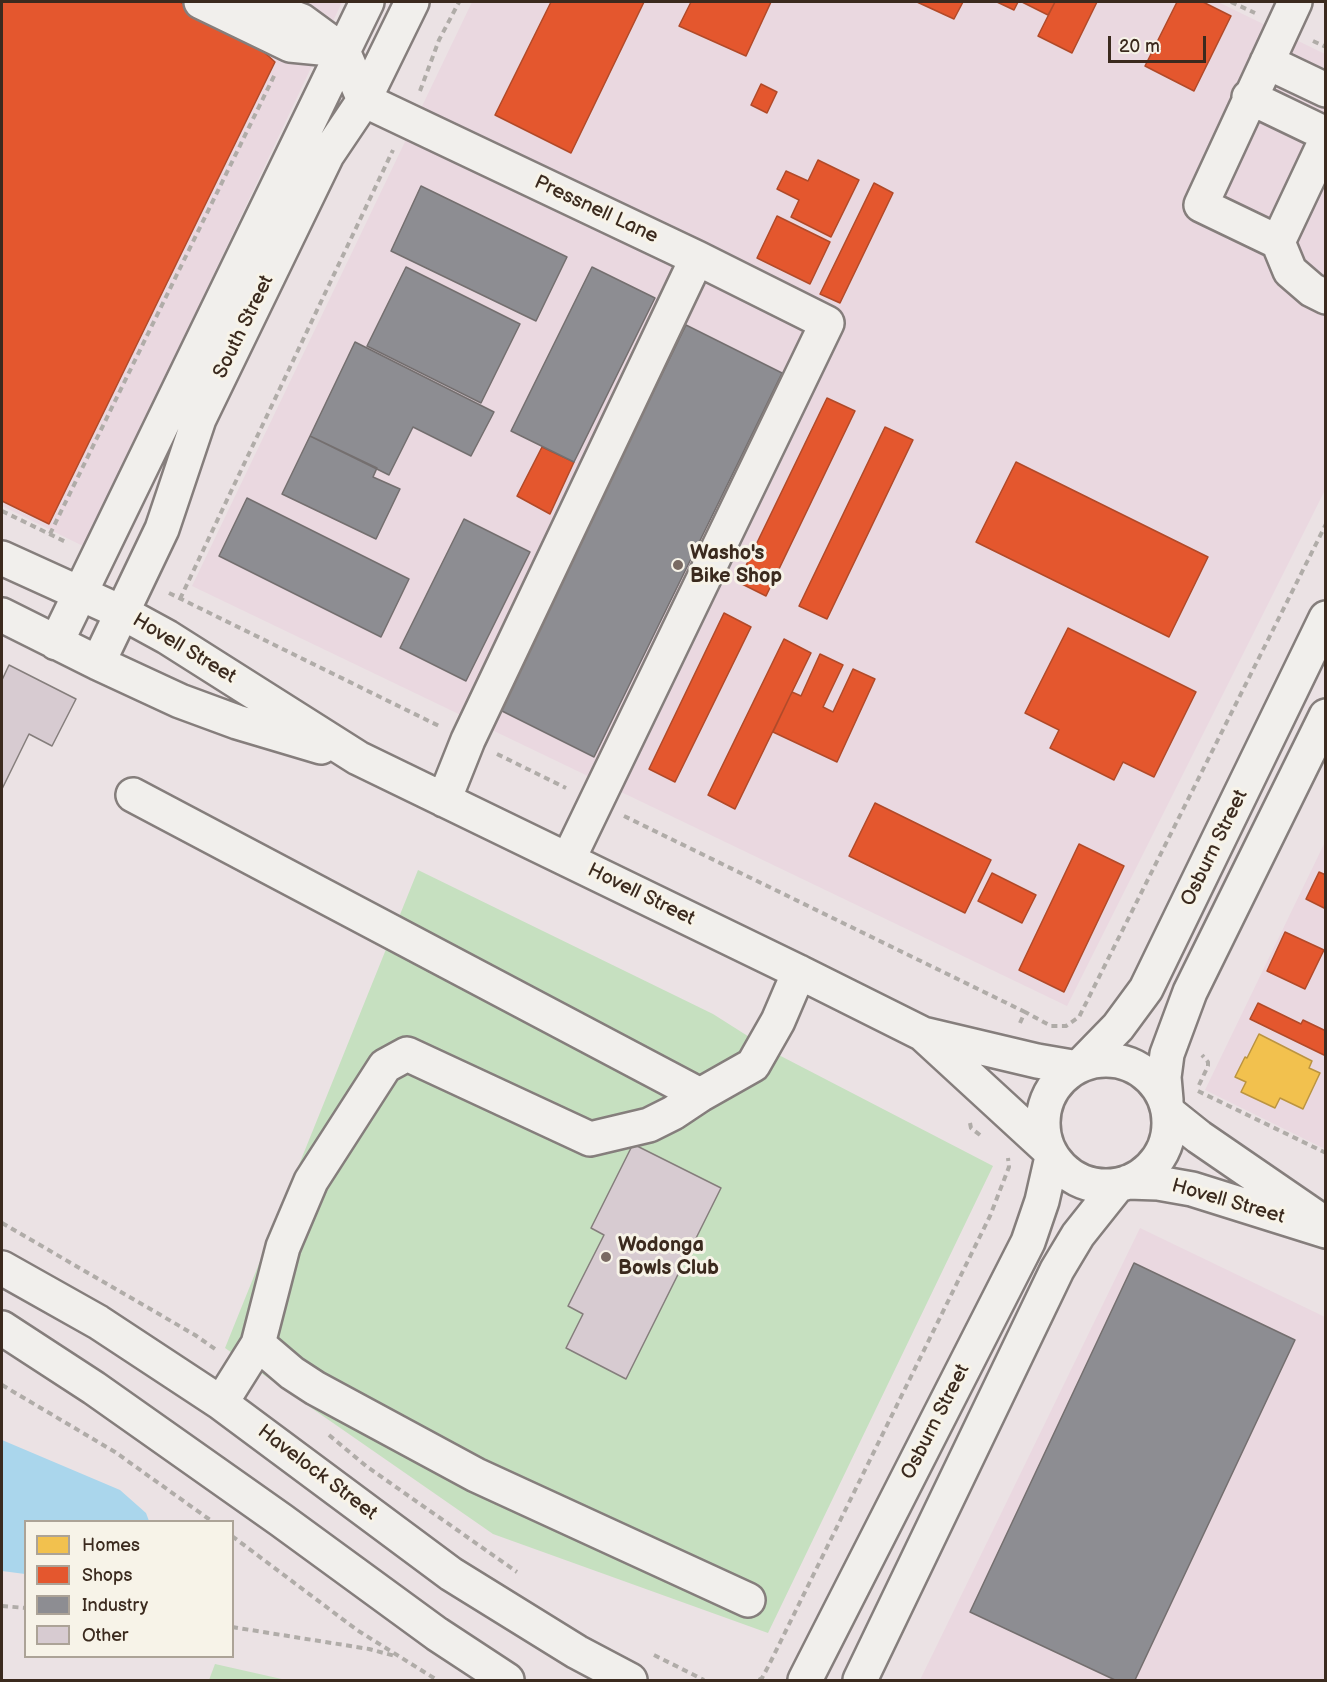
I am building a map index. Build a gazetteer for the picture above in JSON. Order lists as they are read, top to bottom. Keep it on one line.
{"streets":{"street":["Pressnell Lane","South Street","Hovell Street","Osburn Street","Havelock Street"]},"crossings":[["Pressnell Lane","South Street"],["South Street","Hovell Street"],["Hovell Street","Osburn Street"]],"places":["Washo's Bike Shop","Wodonga Bowls Club"],"legend":["Homes","Shops","Industry","Other"],"scale_bar":"20 m"}
